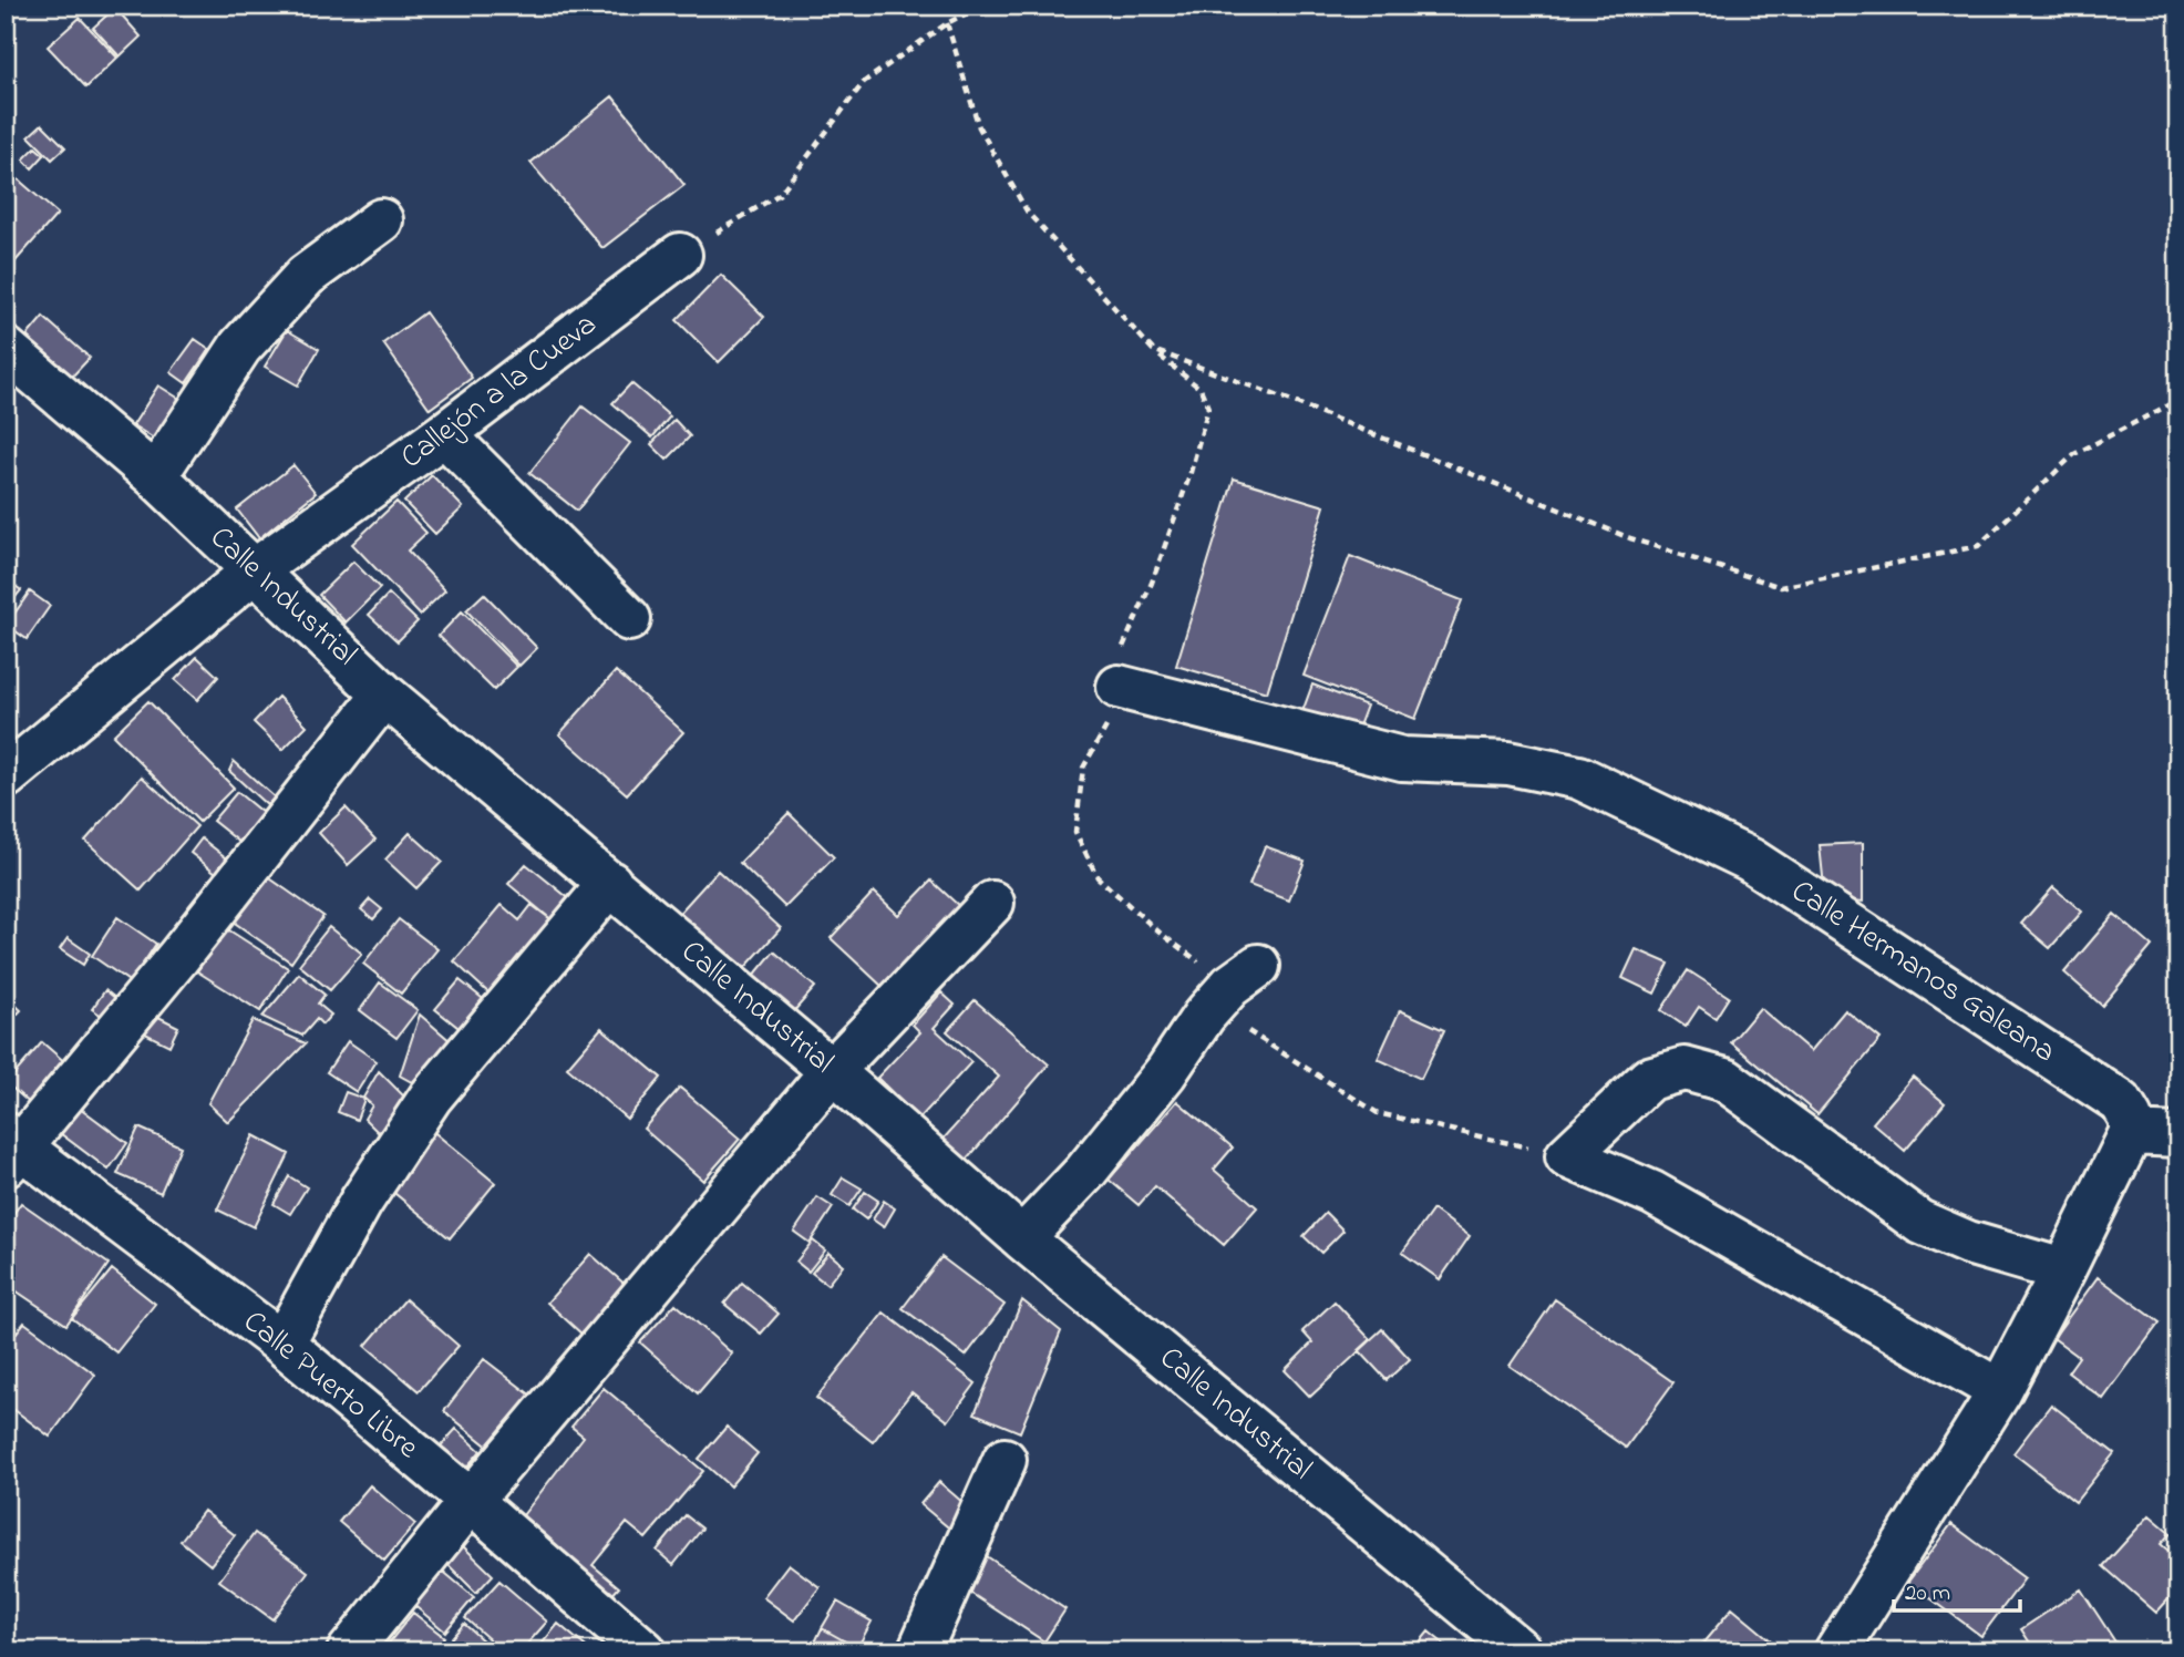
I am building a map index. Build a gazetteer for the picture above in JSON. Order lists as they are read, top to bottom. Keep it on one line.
{"streets":{"street":["Callejón a la Cueva","Calle Industrial","Calle Hermanos Galeana","Calle Puerto Libre"]},"crossings":[["Callejón a la Cueva","Calle Industrial"]],"scale_bar":"20 m"}
